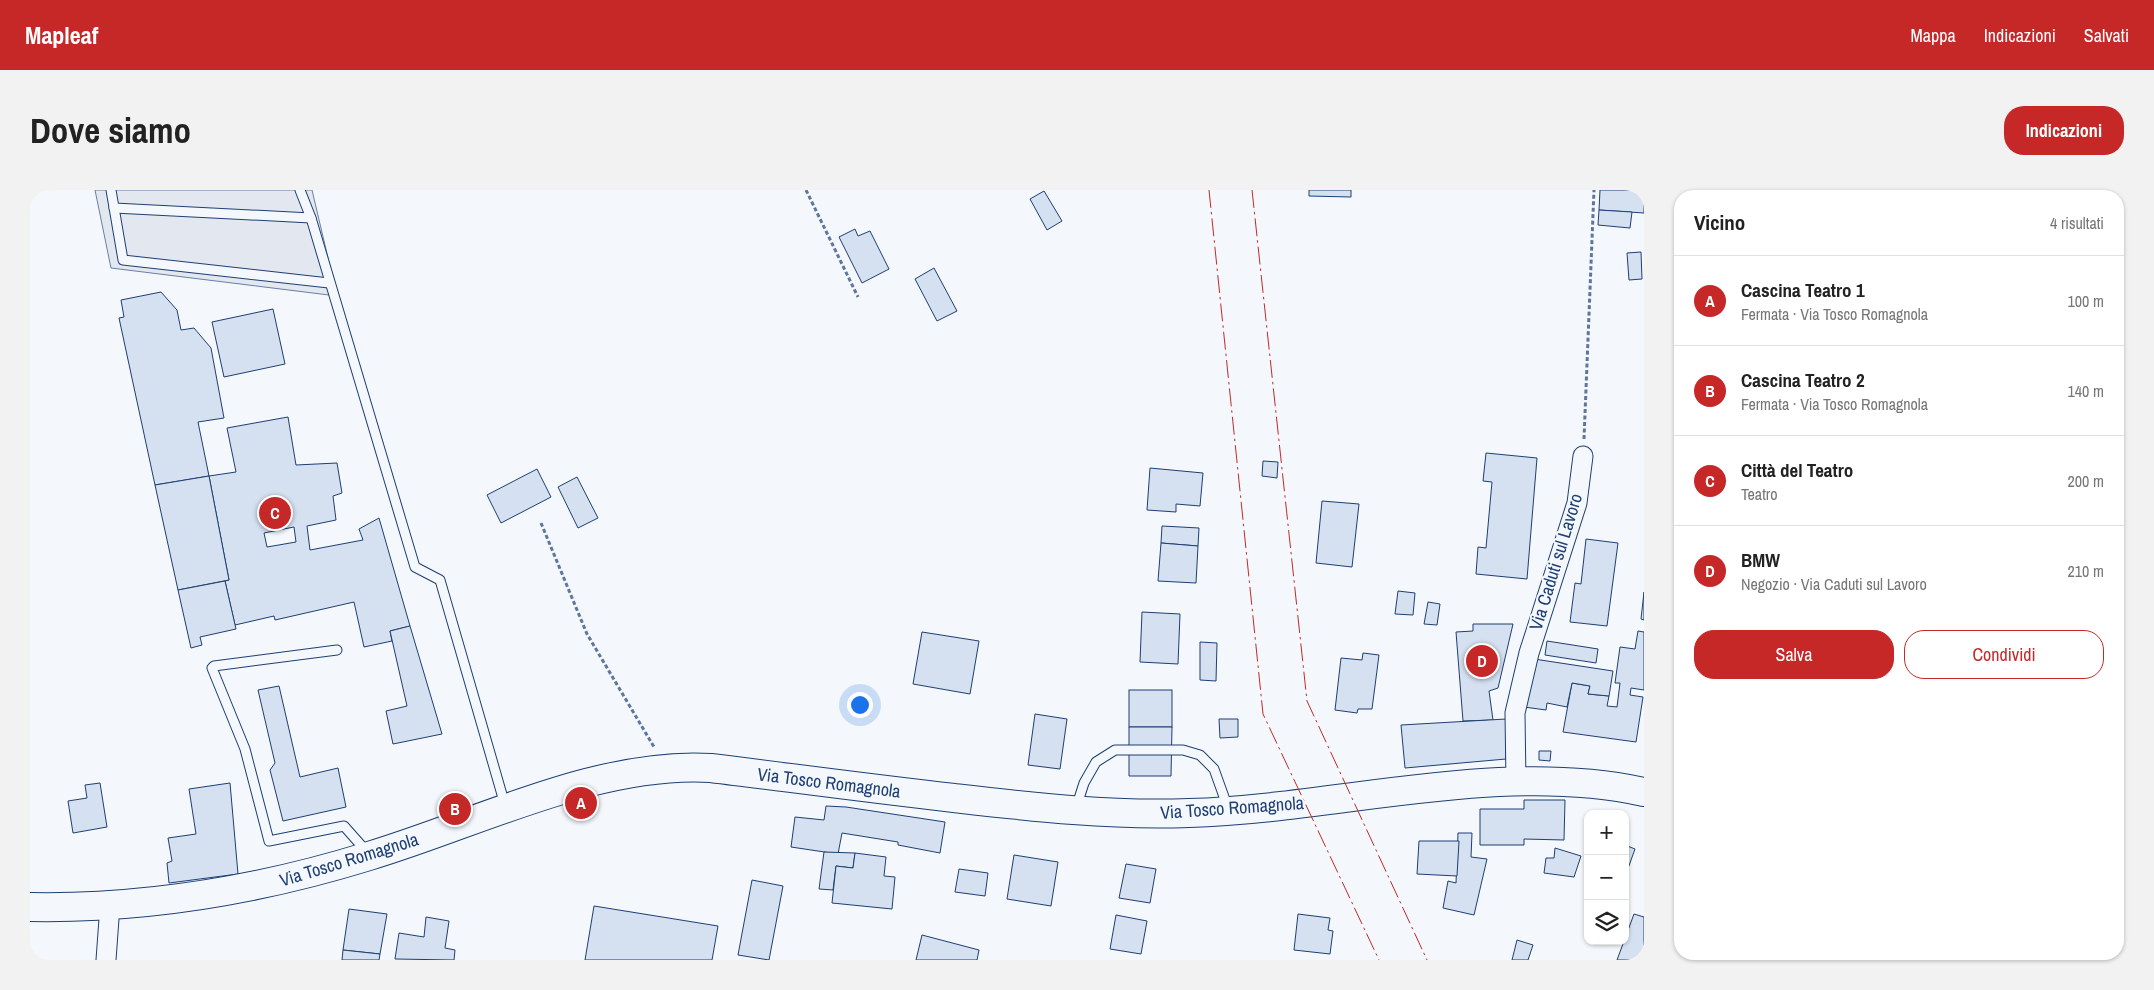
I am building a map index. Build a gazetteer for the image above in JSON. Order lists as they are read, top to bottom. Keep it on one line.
{"streets":{"main road":["Via Tosco Romagnola"],"street":["Via Caduti sul Lavoro"]},"crossings":[["Via Caduti sul Lavoro","Via Tosco Romagnola"]],"page":{"header":"Mapleaf","nav":["Mappa","Indicazioni","Salvati"],"buttons":["Indicazioni",["Salva","Condividi"]],"title":"Dove siamo","heading":["Vicino","4 risultati"],"list":[{"mark":"A","name":"Cascina Teatro 1","note":"Fermata · Via Tosco Romagnola","value":"100 m"},{"mark":"B","name":"Cascina Teatro 2","note":"Fermata · Via Tosco Romagnola","value":"140 m"},{"mark":"C","name":"Città del Teatro","note":"Teatro","value":"200 m"},{"mark":"D","name":"BMW","note":"Negozio · Via Caduti sul Lavoro","value":"210 m"}],"pins":["C","D","A","B"],"map_buttons":["+","−"]}}
